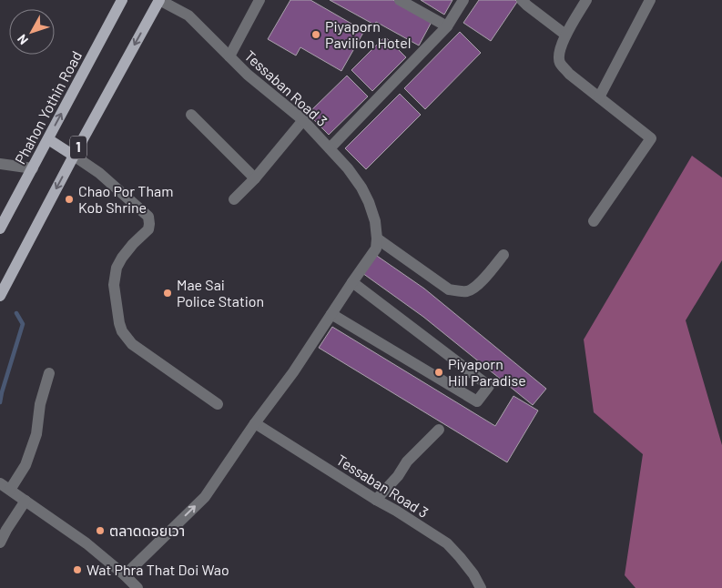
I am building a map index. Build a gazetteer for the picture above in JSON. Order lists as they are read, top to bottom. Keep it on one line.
{"streets":{"main road":["Phahon Yothin Road","1"],"street":["Tessaban Road 3"]},"crossings":[["Tessaban Road 3","1"]],"places":["Piyaporn Pavilion Hotel","Chao Por Tham Kob Shrine","Mae Sai Police Station","Piyaporn Hill Paradise","ตลาดดอยเวา","Wat Phra That Doi Wao"],"north":"bottom left"}
